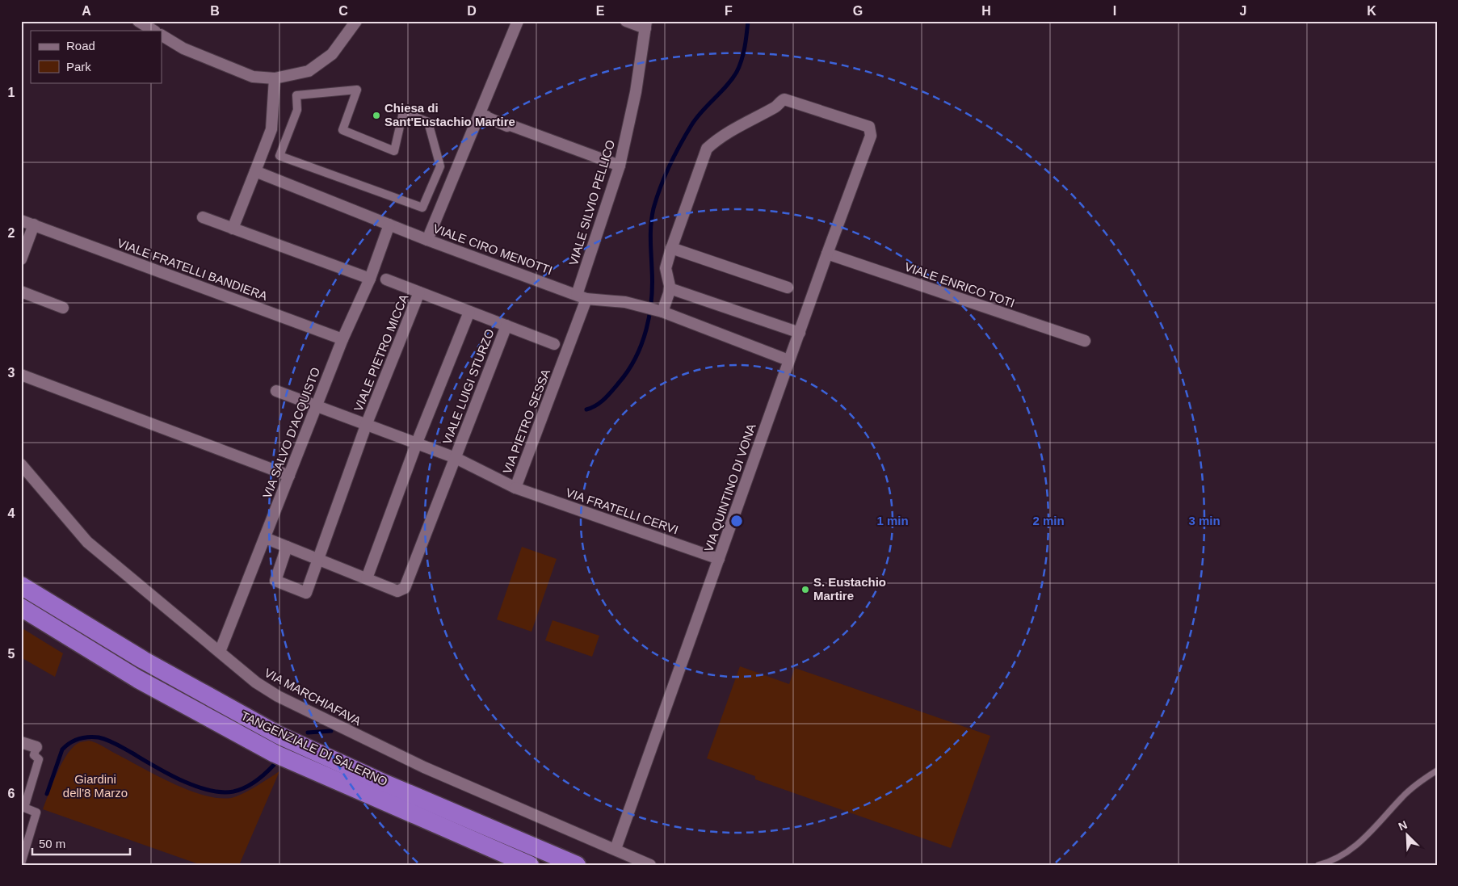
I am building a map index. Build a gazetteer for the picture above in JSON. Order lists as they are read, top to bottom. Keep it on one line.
{"streets":{"highway":["TANGENZIALE DI SALERNO"],"street":["VIALE SILVIO PELLICO","VIALE CIRO MENOTTI","VIALE FRATELLI BANDIERA","VIALE ENRICO TOTI","VIALE PIETRO MICCA","VIALE LUIGI STURZO","VIA PIETRO SESSA","VIA SALVO D'ACQUISTO","VIA QUINTINO DI VONA","VIA FRATELLI CERVI","VIA MARCHIAFAVA"]},"crossings":[["VIALE SILVIO PELLICO","VIALE CIRO MENOTTI"],["VIALE SILVIO PELLICO","VIA PIETRO SESSA"],["VIALE CIRO MENOTTI","VIA PIETRO SESSA"],["VIALE CIRO MENOTTI","VIA SALVO D'ACQUISTO"],["VIALE CIRO MENOTTI","VIA QUINTINO DI VONA"],["VIALE FRATELLI BANDIERA","VIA SALVO D'ACQUISTO"],["VIALE ENRICO TOTI","VIA QUINTINO DI VONA"],["VIALE PIETRO MICCA","VIALE LUIGI STURZO"],["VIALE PIETRO MICCA","VIA PIETRO SESSA"],["VIALE LUIGI STURZO","VIA PIETRO SESSA"],["VIALE LUIGI STURZO","VIA SALVO D'ACQUISTO"],["VIA PIETRO SESSA","VIA SALVO D'ACQUISTO"],["VIA PIETRO SESSA","VIA FRATELLI CERVI"],["VIA SALVO D'ACQUISTO","VIA MARCHIAFAVA"],["VIA QUINTINO DI VONA","VIA FRATELLI CERVI"],["VIA QUINTINO DI VONA","VIA MARCHIAFAVA"]],"parks":["Giardini dell'8 Marzo"],"places":["Chiesa di Sant'Eustachio Martire","S. Eustachio Martire"],"legend":["Road","Park"],"scale_bar":"50 m","north":"top left","grid":{"columns":["A","B","C","D","E","F","G","H","I","J","K"],"rows":["1","2","3","4","5","6"]},"rings":["1 min","2 min","3 min"]}
